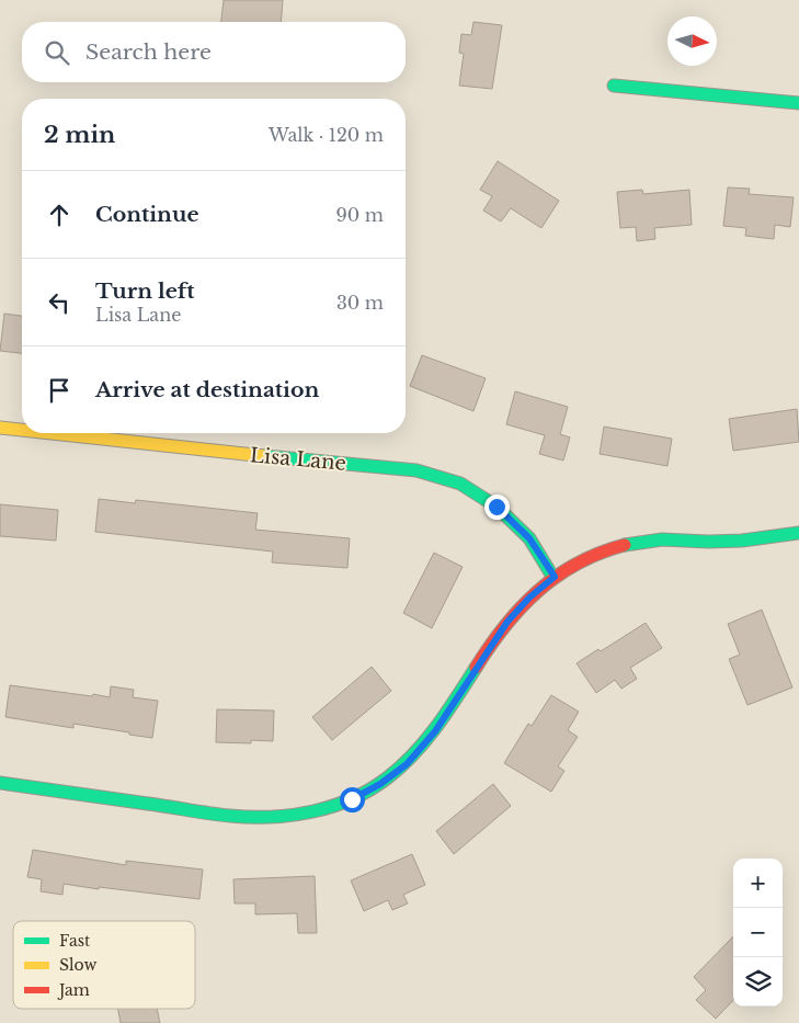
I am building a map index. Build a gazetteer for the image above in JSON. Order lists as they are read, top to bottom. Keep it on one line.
{"streets":{"street":["Lisa Lane"]},"legend":["Fast","Slow","Jam"],"north":"right","page":{"search":"Search here","heading":["2 min","Walk · 120 m"],"list":[["Continue","90 m"],["Turn left","Lisa Lane","30 m"],"Arrive at destination"],"map_buttons":["+","−"]}}
